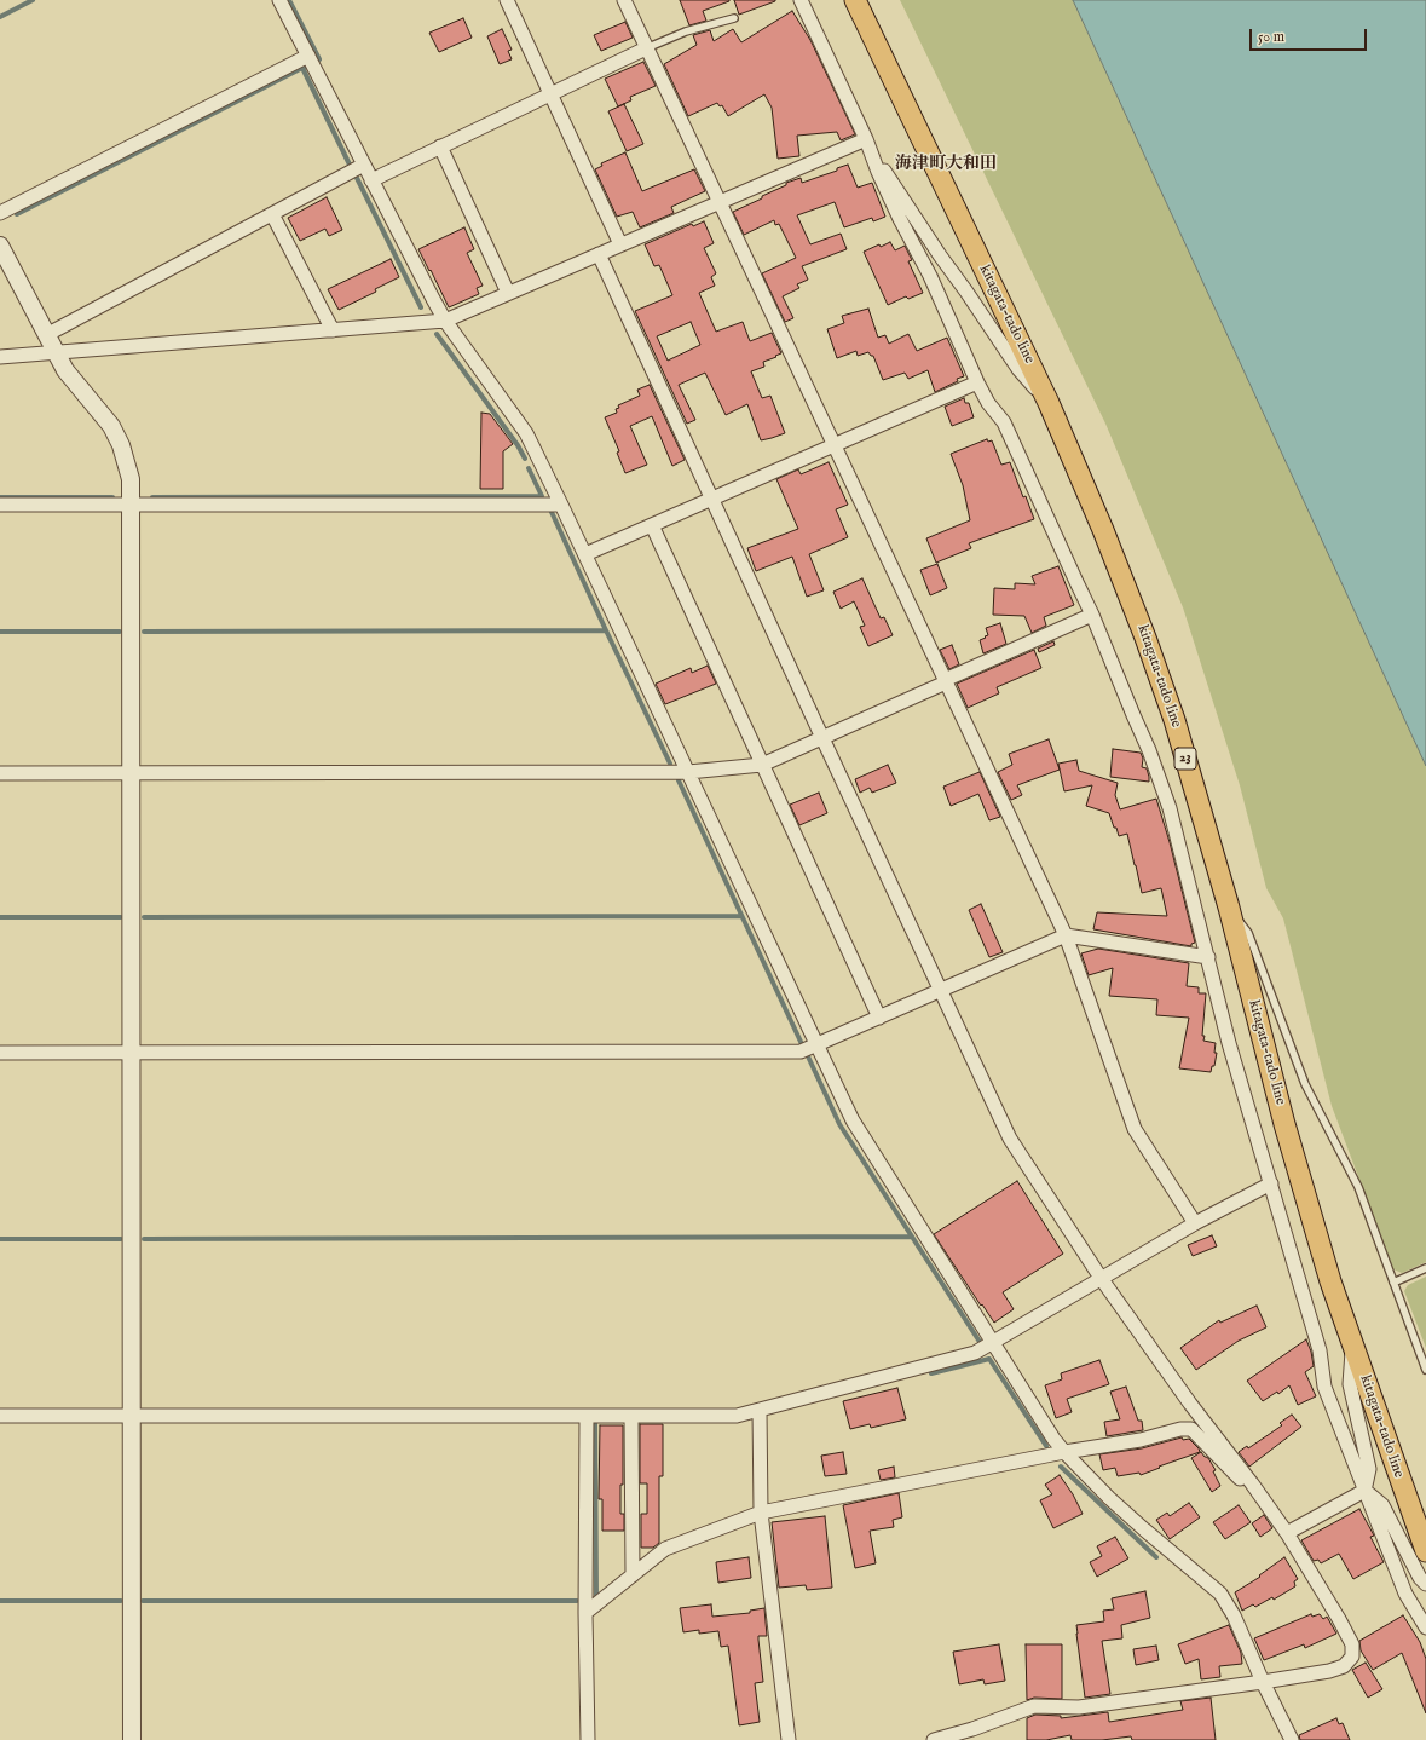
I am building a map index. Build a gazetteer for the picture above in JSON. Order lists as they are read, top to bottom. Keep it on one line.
{"streets":{"main road":["kitagata-tado line","23"]},"districts":["海津町大和田"],"scale_bar":"50 m"}
